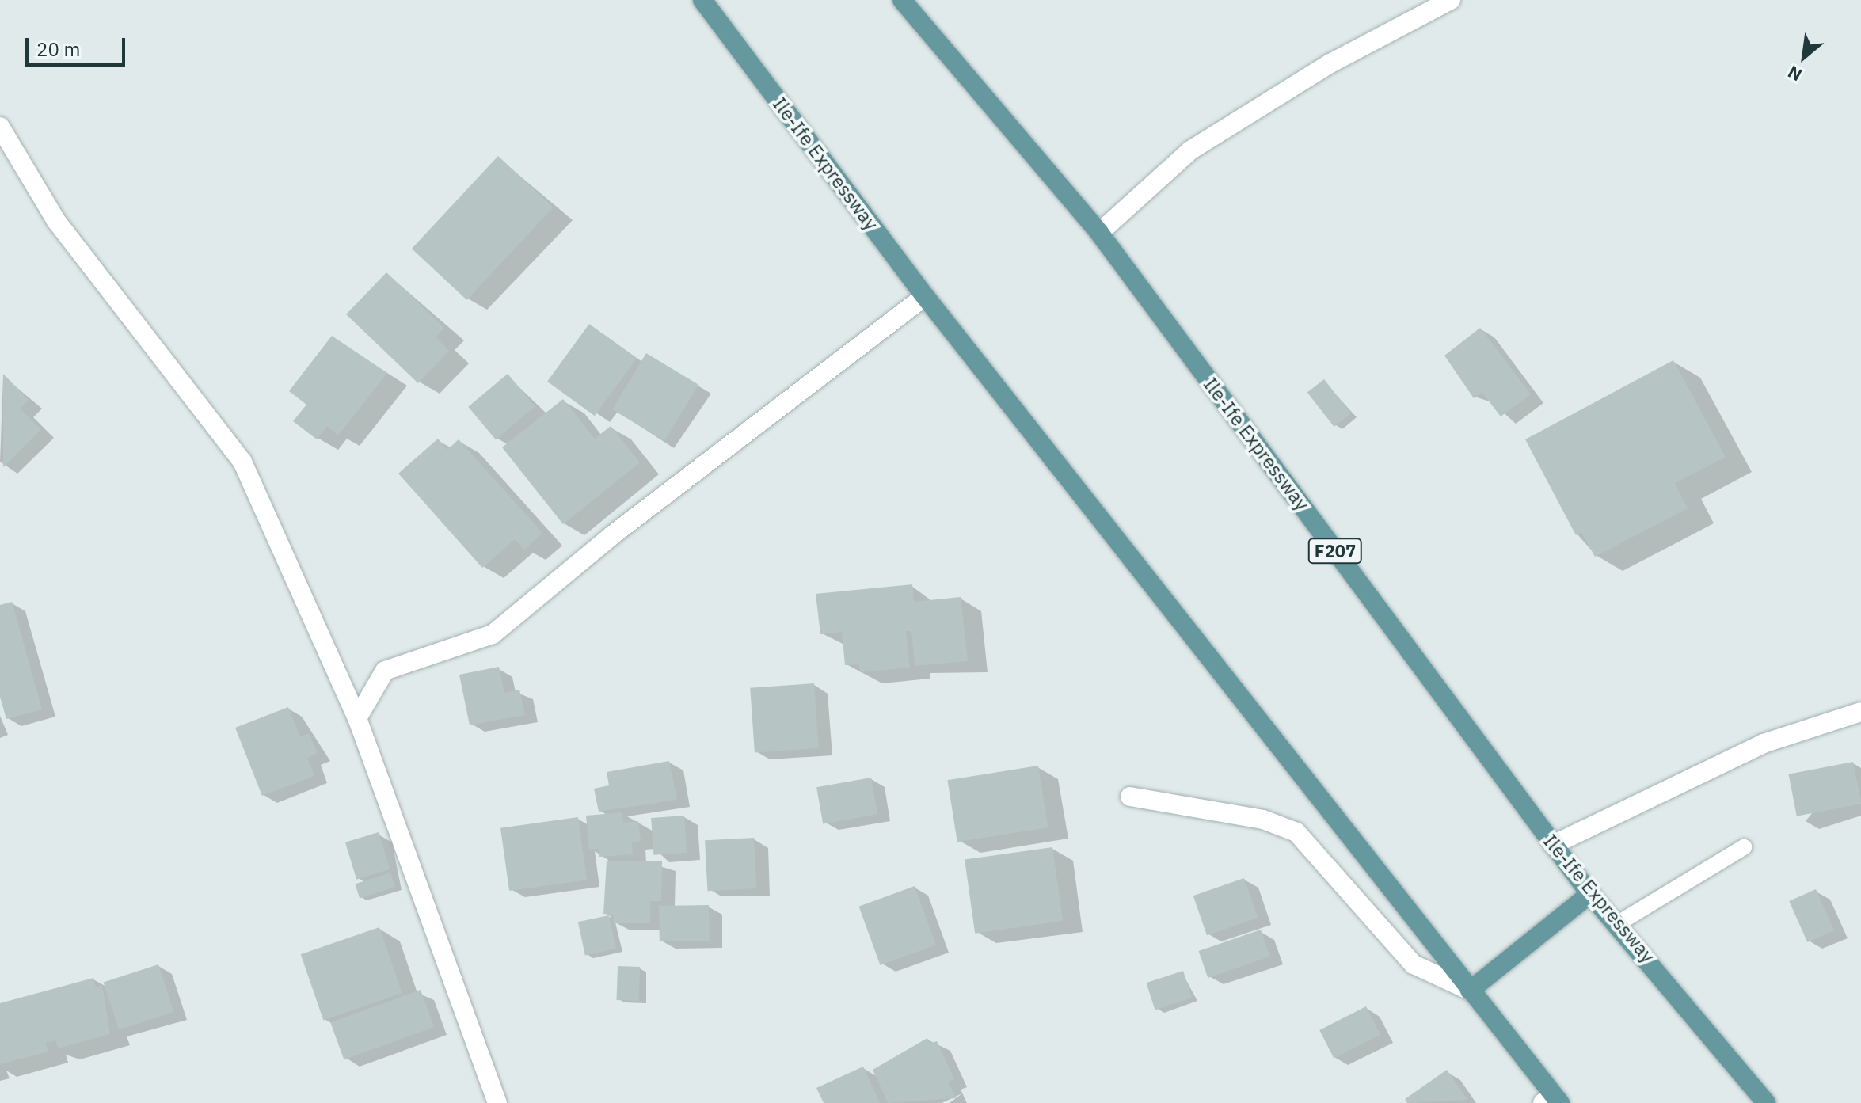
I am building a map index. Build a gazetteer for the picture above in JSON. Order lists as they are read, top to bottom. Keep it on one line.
{"streets":{"main road":["Ile-Ife Expressway","F207"]},"scale_bar":"20 m","north":"bottom left"}
